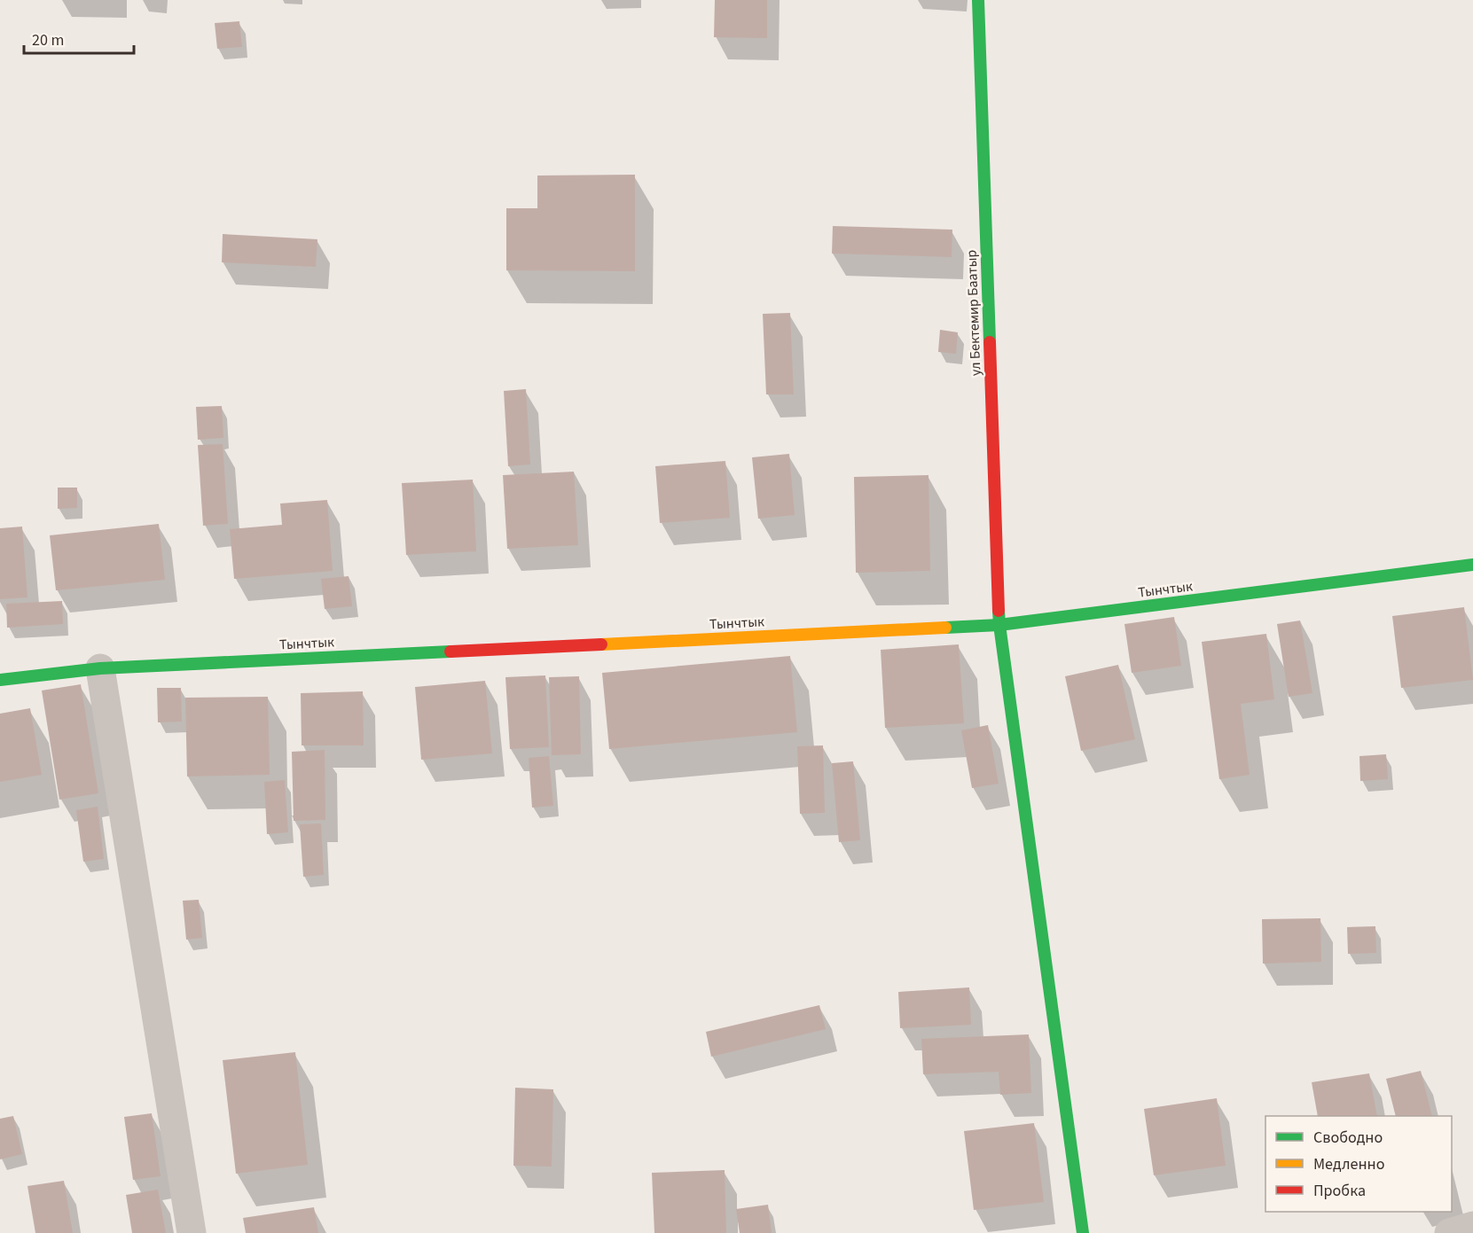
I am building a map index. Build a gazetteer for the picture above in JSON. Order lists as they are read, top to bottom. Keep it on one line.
{"streets":{"street":["ул Бектемир Баатыр","Тынчтык"]},"crossings":[["ул Бектемир Баатыр","Тынчтык"]],"legend":["Свободно","Медленно","Пробка"],"scale_bar":"20 m"}
